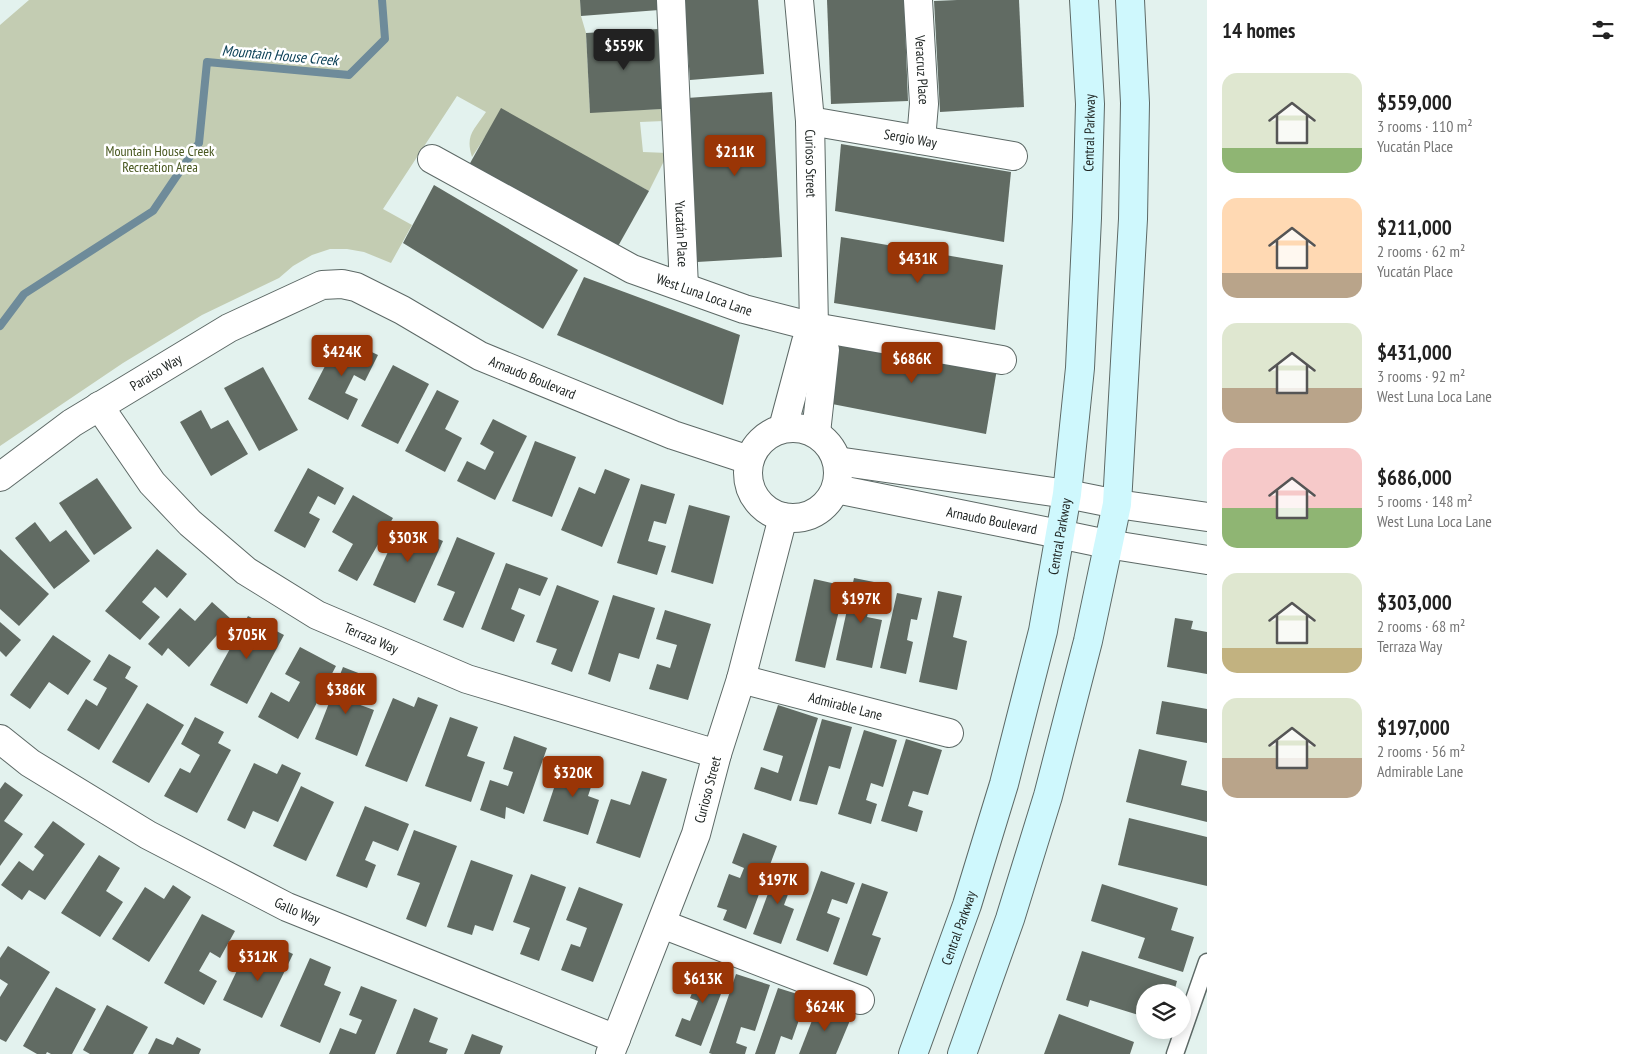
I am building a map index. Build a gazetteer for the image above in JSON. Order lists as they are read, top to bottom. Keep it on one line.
{"streets":{"main road":["Central Parkway"],"street":["Veracruz Place","Sergio Way","Curioso Street","Yucatán Place","West Luna Loca Lane","Paraíso Way","Arnaudo Boulevard","Terraza Way","Admirable Lane","Gallo Way"]},"crossings":[["Veracruz Place","Sergio Way"],["Central Parkway","Arnaudo Boulevard"],["Sergio Way","Curioso Street"],["Curioso Street","West Luna Loca Lane"],["Curioso Street","Arnaudo Boulevard"],["Curioso Street","Terraza Way"],["Curioso Street","Admirable Lane"],["Curioso Street","Gallo Way"],["Yucatán Place","West Luna Loca Lane"],["Paraíso Way","Arnaudo Boulevard"],["Paraíso Way","Terraza Way"]],"water":["Mountain House Creek"],"parks":["Mountain House Creek Recreation Area"],"page":{"heading":"14 homes","price":["$559K","$211K","$431K","$424K","$686K","$303K","$197K","$705K","$386K","$320K","$197K","$312K","$613K","$624K"],"list":[{"name":"$559,000","note":"3 rooms · 110 m² · Yucatán Place"},{"name":"$211,000","note":"2 rooms · 62 m² · Yucatán Place"},{"name":"$431,000","note":"3 rooms · 92 m² · West Luna Loca Lane"},{"name":"$686,000","note":"5 rooms · 148 m² · West Luna Loca Lane"},{"name":"$303,000","note":"2 rooms · 68 m² · Terraza Way"},{"name":"$197,000","note":"2 rooms · 56 m² · Admirable Lane"}]}}
